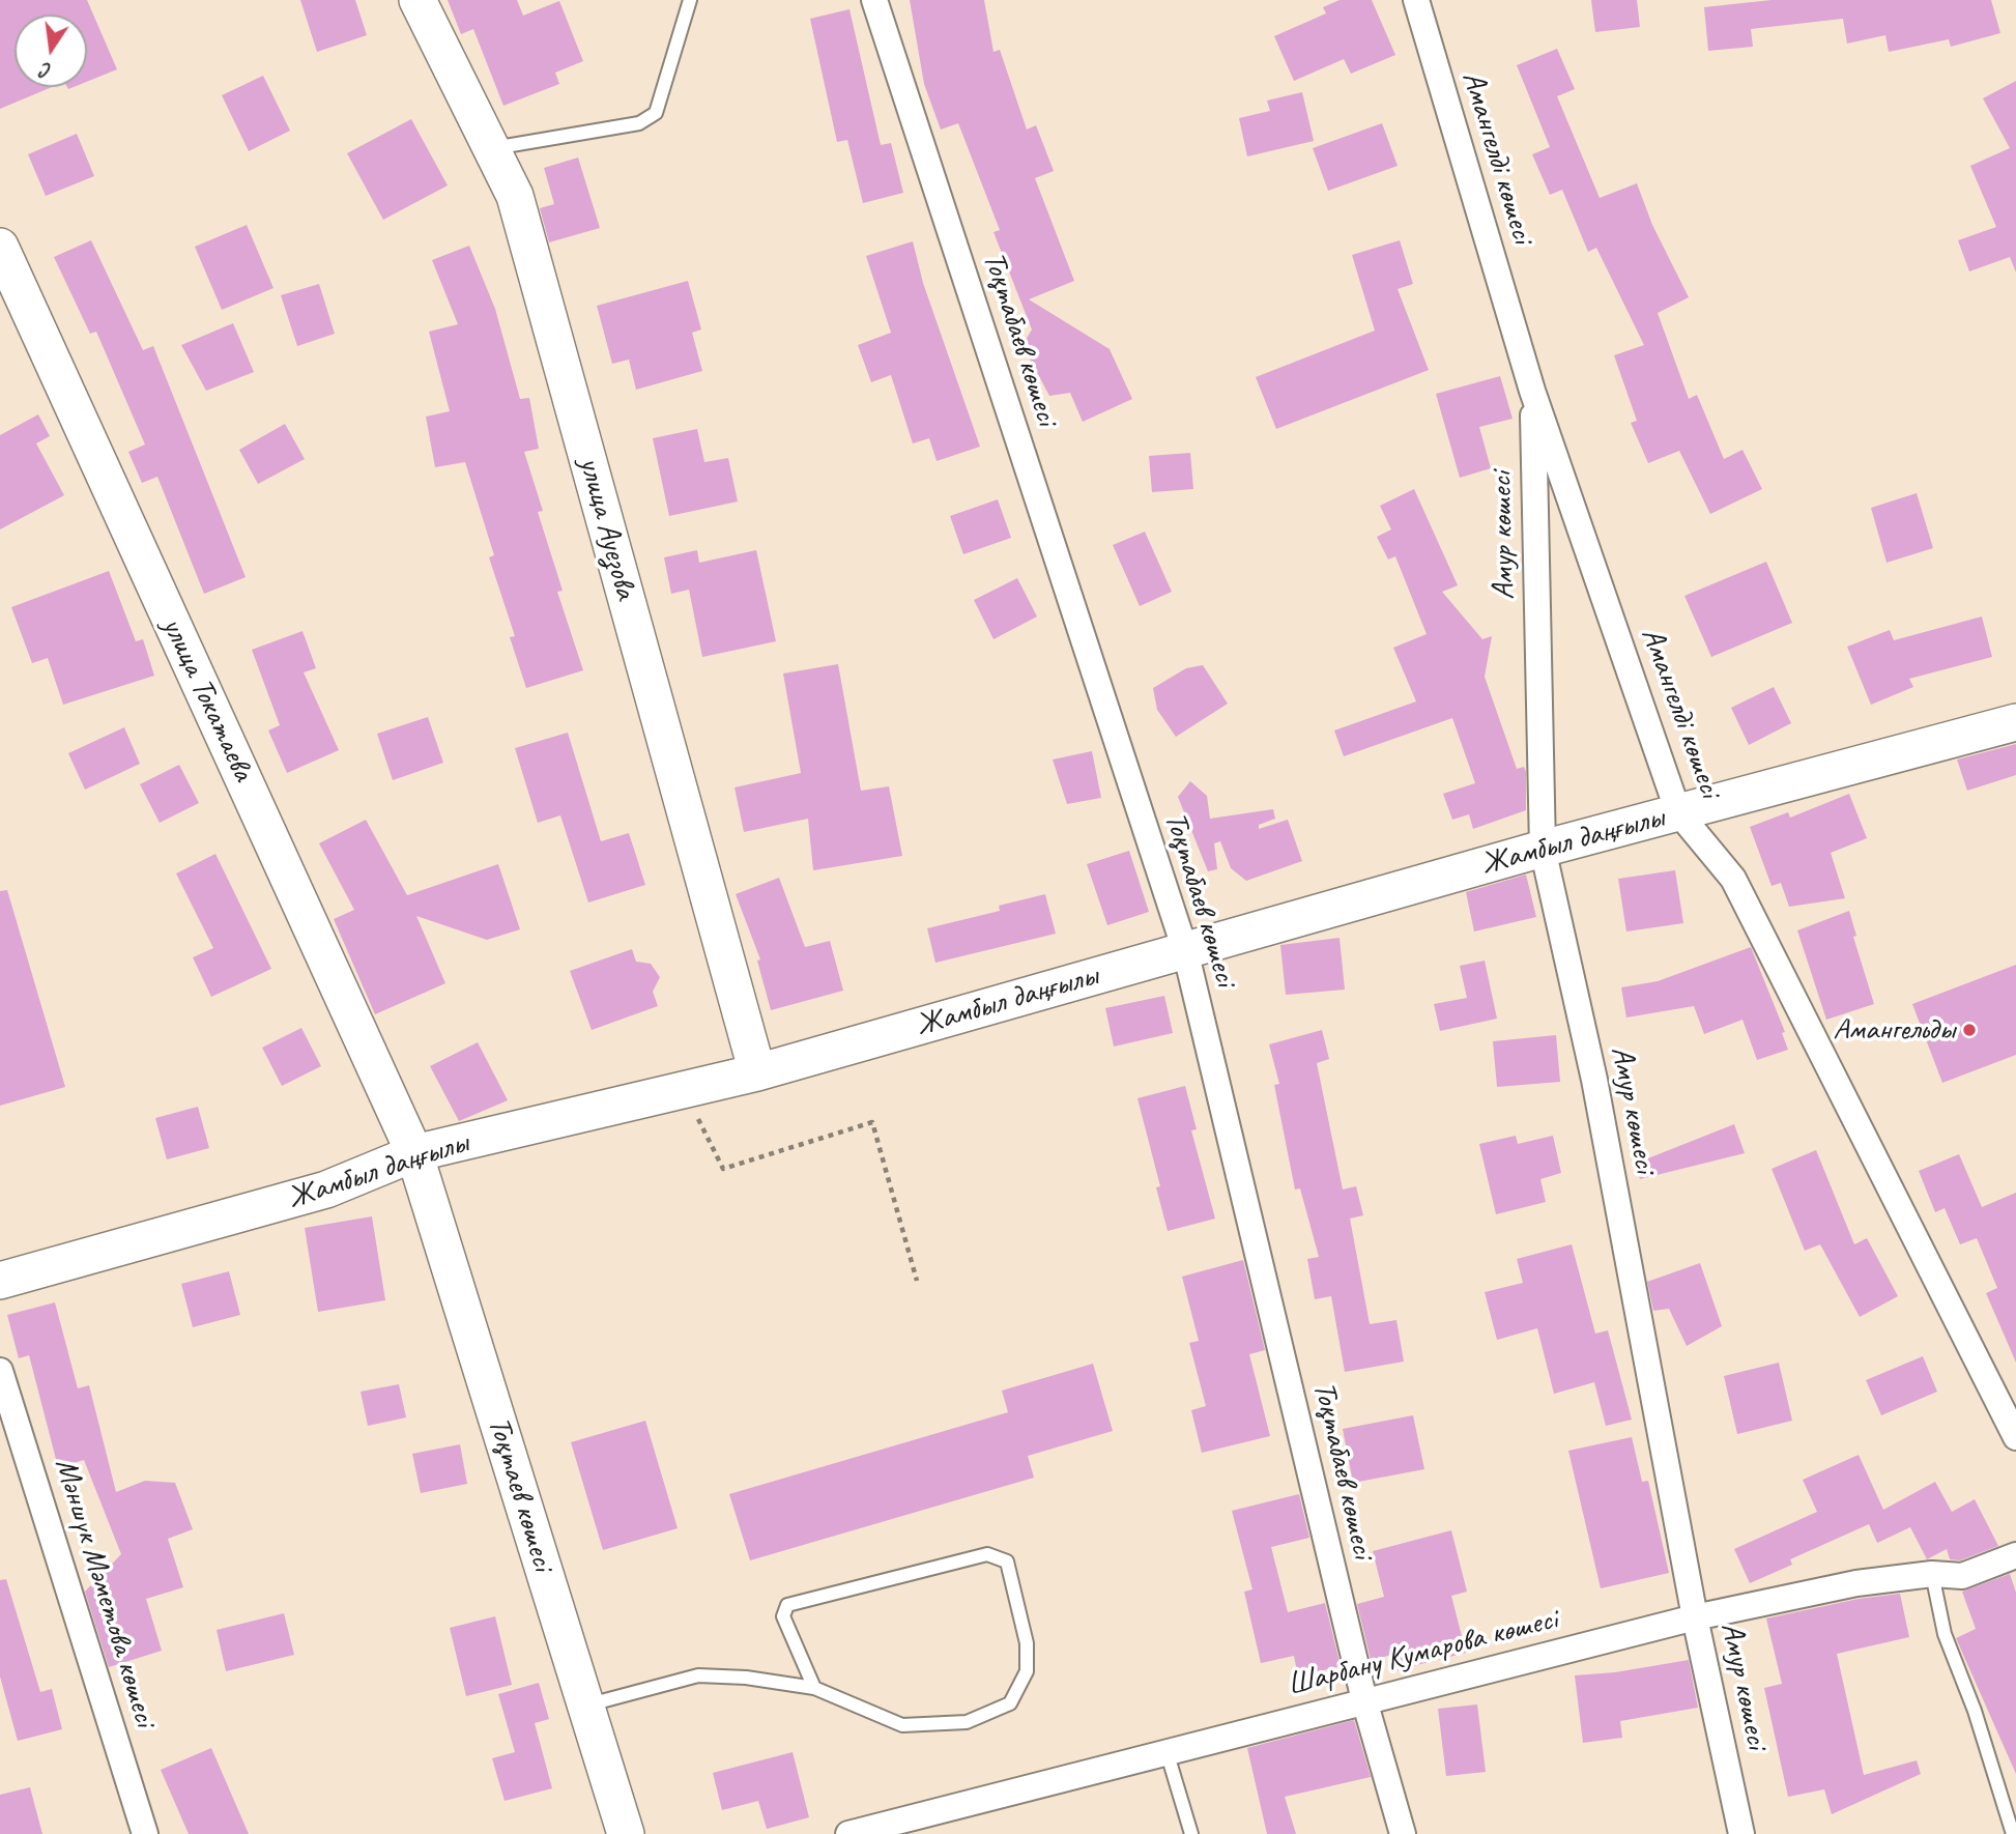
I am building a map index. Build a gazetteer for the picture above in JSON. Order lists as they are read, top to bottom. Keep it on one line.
{"streets":{"street":["Амангелді көшесі","Тоқтабаев көшесі","улица Ауезова","Амур көшесі","улица Токатаева","Жамбыл даңғылы","Тоқтаев көшесі","Мәншүк Мәметова көшесі","Шарбану Кумарова көшесі"]},"crossings":[["Амангелді көшесі","Амур көшесі"],["Амангелді көшесі","Жамбыл даңғылы"],["Тоқтабаев көшесі","Жамбыл даңғылы"],["Тоқтабаев көшесі","Шарбану Кумарова көшесі"],["улица Ауезова","Жамбыл даңғылы"],["Амур көшесі","Жамбыл даңғылы"],["Амур көшесі","Шарбану Кумарова көшесі"],["улица Токатаева","Жамбыл даңғылы"],["улица Токатаева","Тоқтаев көшесі"],["Жамбыл даңғылы","Тоқтаев көшесі"]],"places":["Амангельды"],"north":"bottom"}
